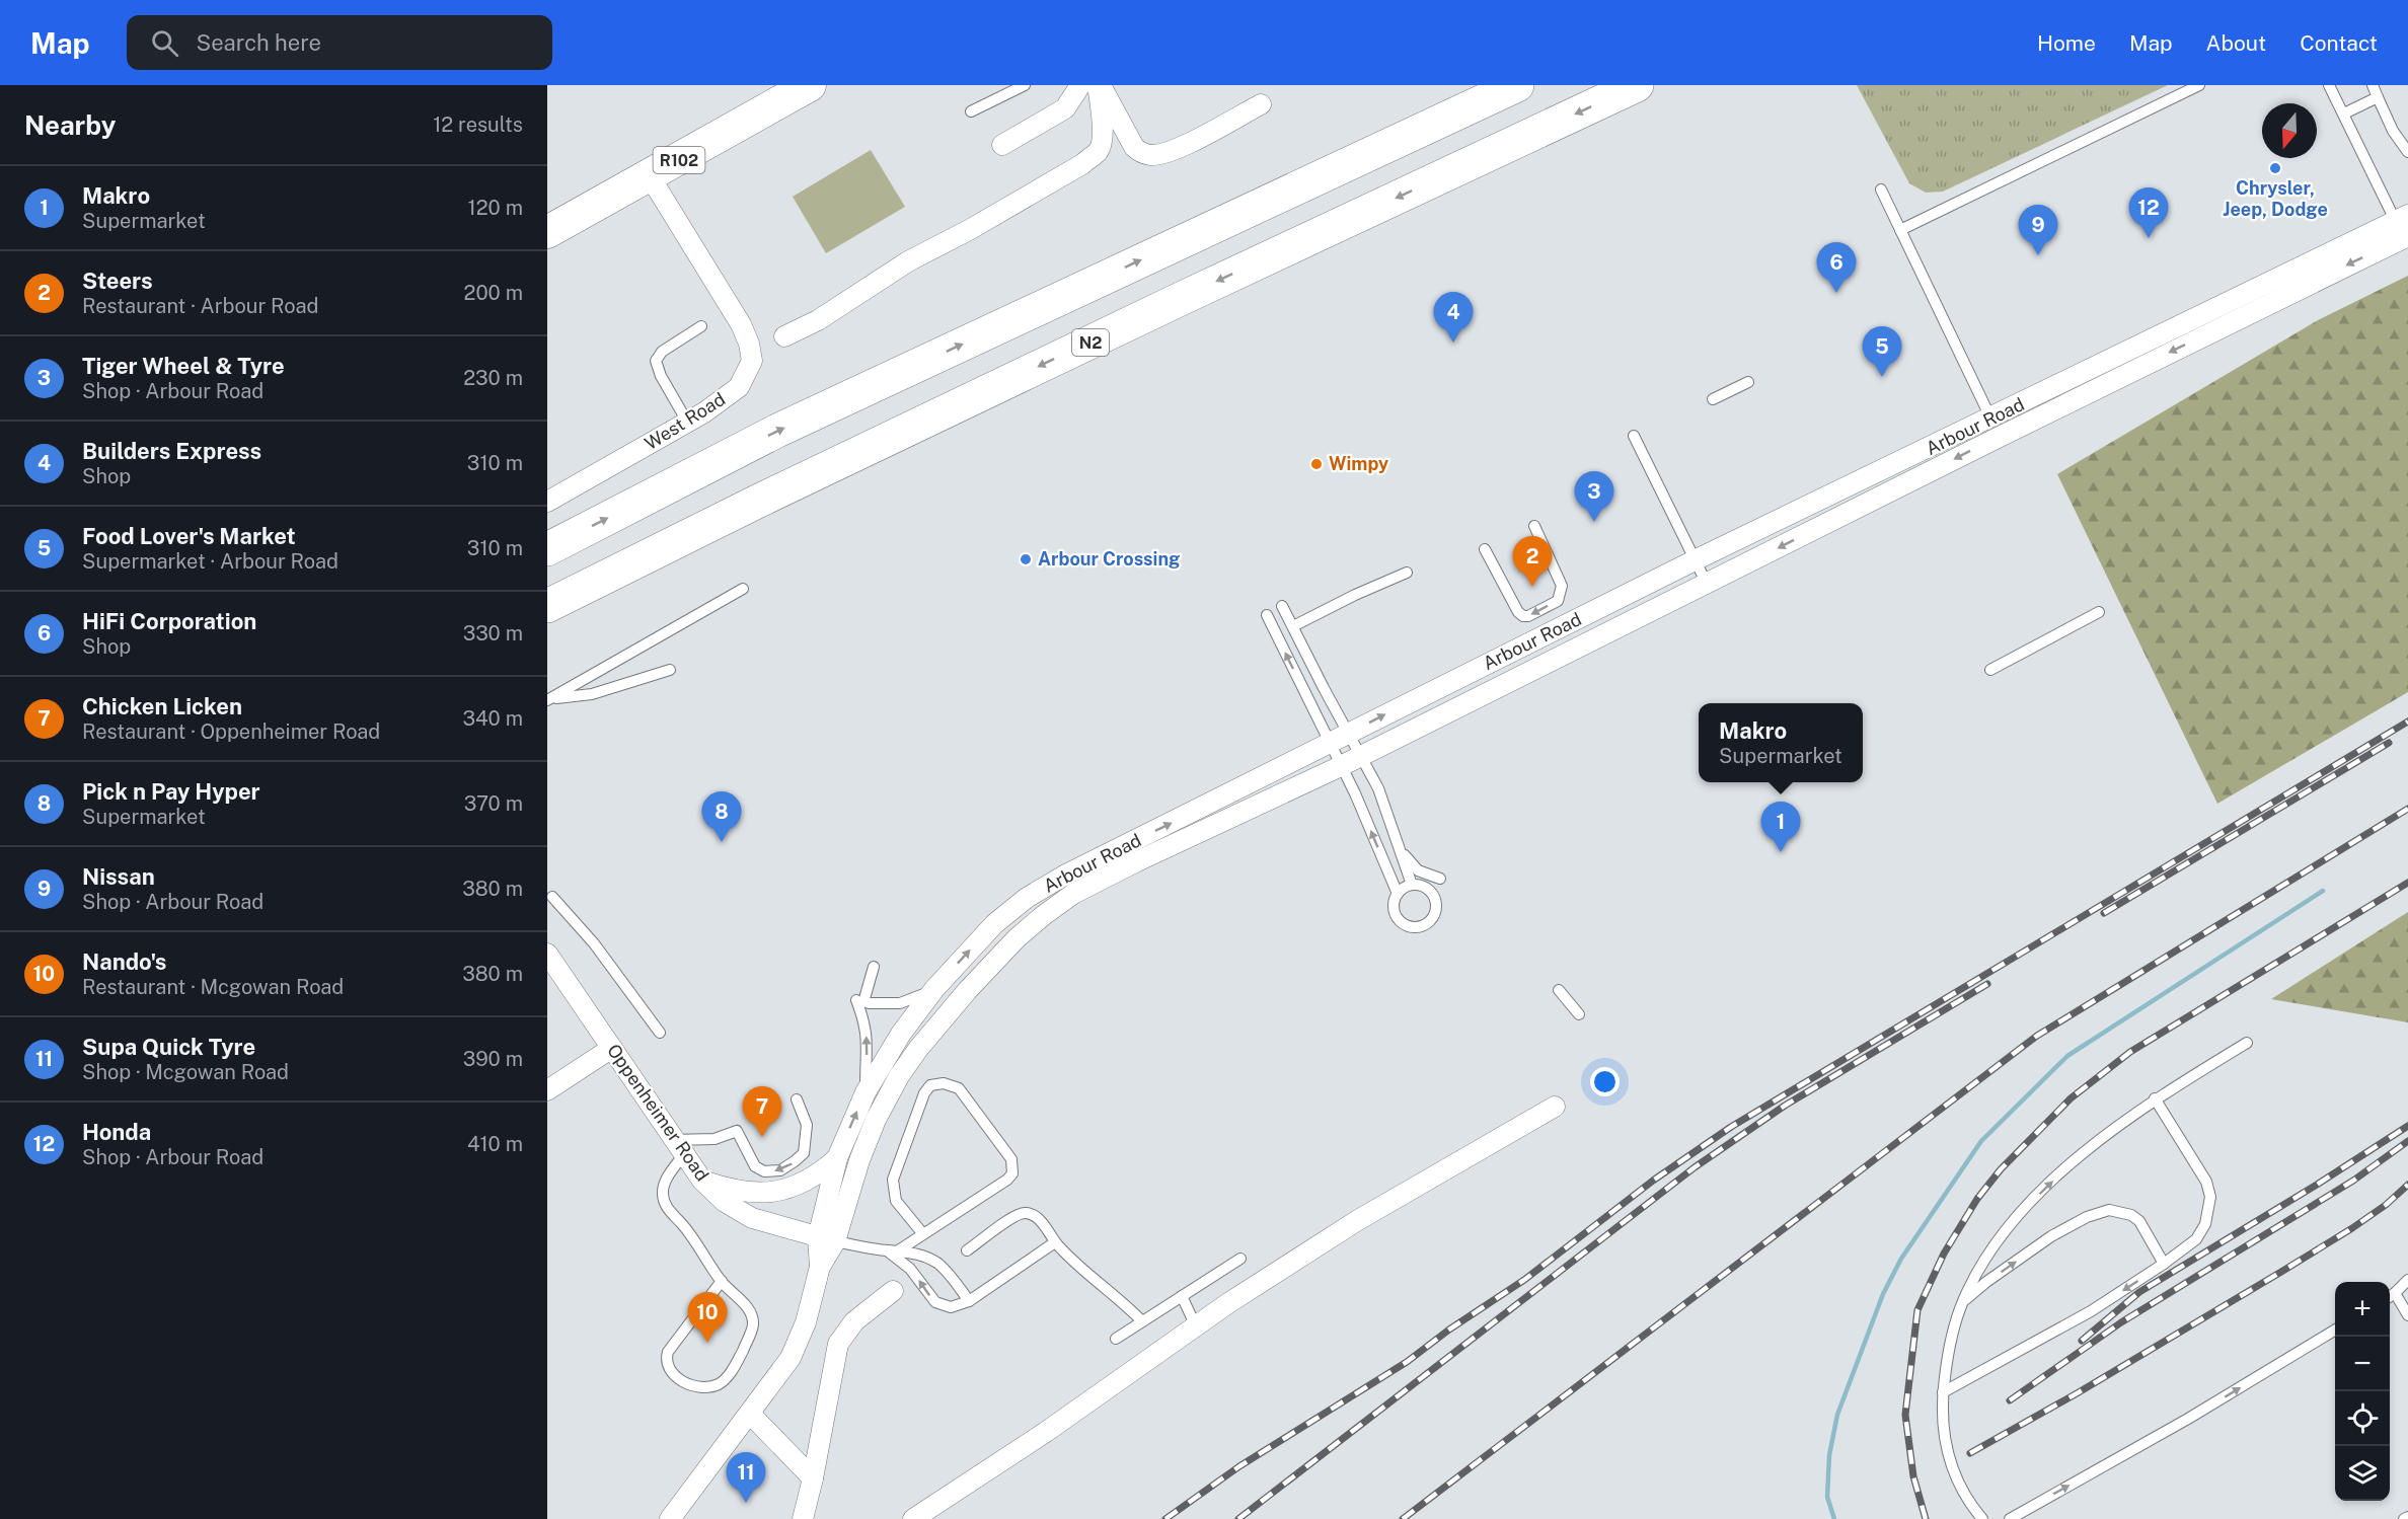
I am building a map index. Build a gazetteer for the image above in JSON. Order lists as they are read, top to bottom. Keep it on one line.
{"streets":{"highway":["N2"],"main road":["R102"],"street":["West Road","Arbour Road","Oppenheimer Road"]},"crossings":[["R102","West Road"],["Arbour Road","Oppenheimer Road"]],"places":["Chrysler, Jeep, Dodge","Wimpy","Arbour Crossing"],"north":"bottom","page":{"header":"Map","search":"Search here","nav":["Home","Map","About","Contact"],"heading":["Nearby","12 results"],"list":[{"mark":"1","name":"Makro","note":"Supermarket","value":"120 m"},{"mark":"2","name":"Steers","note":"Restaurant · Arbour Road","value":"200 m"},{"mark":"3","name":"Tiger Wheel & Tyre","note":"Shop · Arbour Road","value":"230 m"},{"mark":"4","name":"Builders Express","note":"Shop","value":"310 m"},{"mark":"5","name":"Food Lover's Market","note":"Supermarket · Arbour Road","value":"310 m"},{"mark":"6","name":"HiFi Corporation","note":"Shop","value":"330 m"},{"mark":"7","name":"Chicken Licken","note":"Restaurant · Oppenheimer Road","value":"340 m"},{"mark":"8","name":"Pick n Pay Hyper","note":"Supermarket","value":"370 m"},{"mark":"9","name":"Nissan","note":"Shop · Arbour Road","value":"380 m"},{"mark":"10","name":"Nando's","note":"Restaurant · Mcgowan Road","value":"380 m"},{"mark":"11","name":"Supa Quick Tyre","note":"Shop · Mcgowan Road","value":"390 m"},{"mark":"12","name":"Honda","note":"Shop · Arbour Road","value":"410 m"}],"pins":["12","9","6","4","5","3","2","8","1","7","10","11"],"popup":["Makro","Supermarket"],"map_buttons":["+","−"]}}
